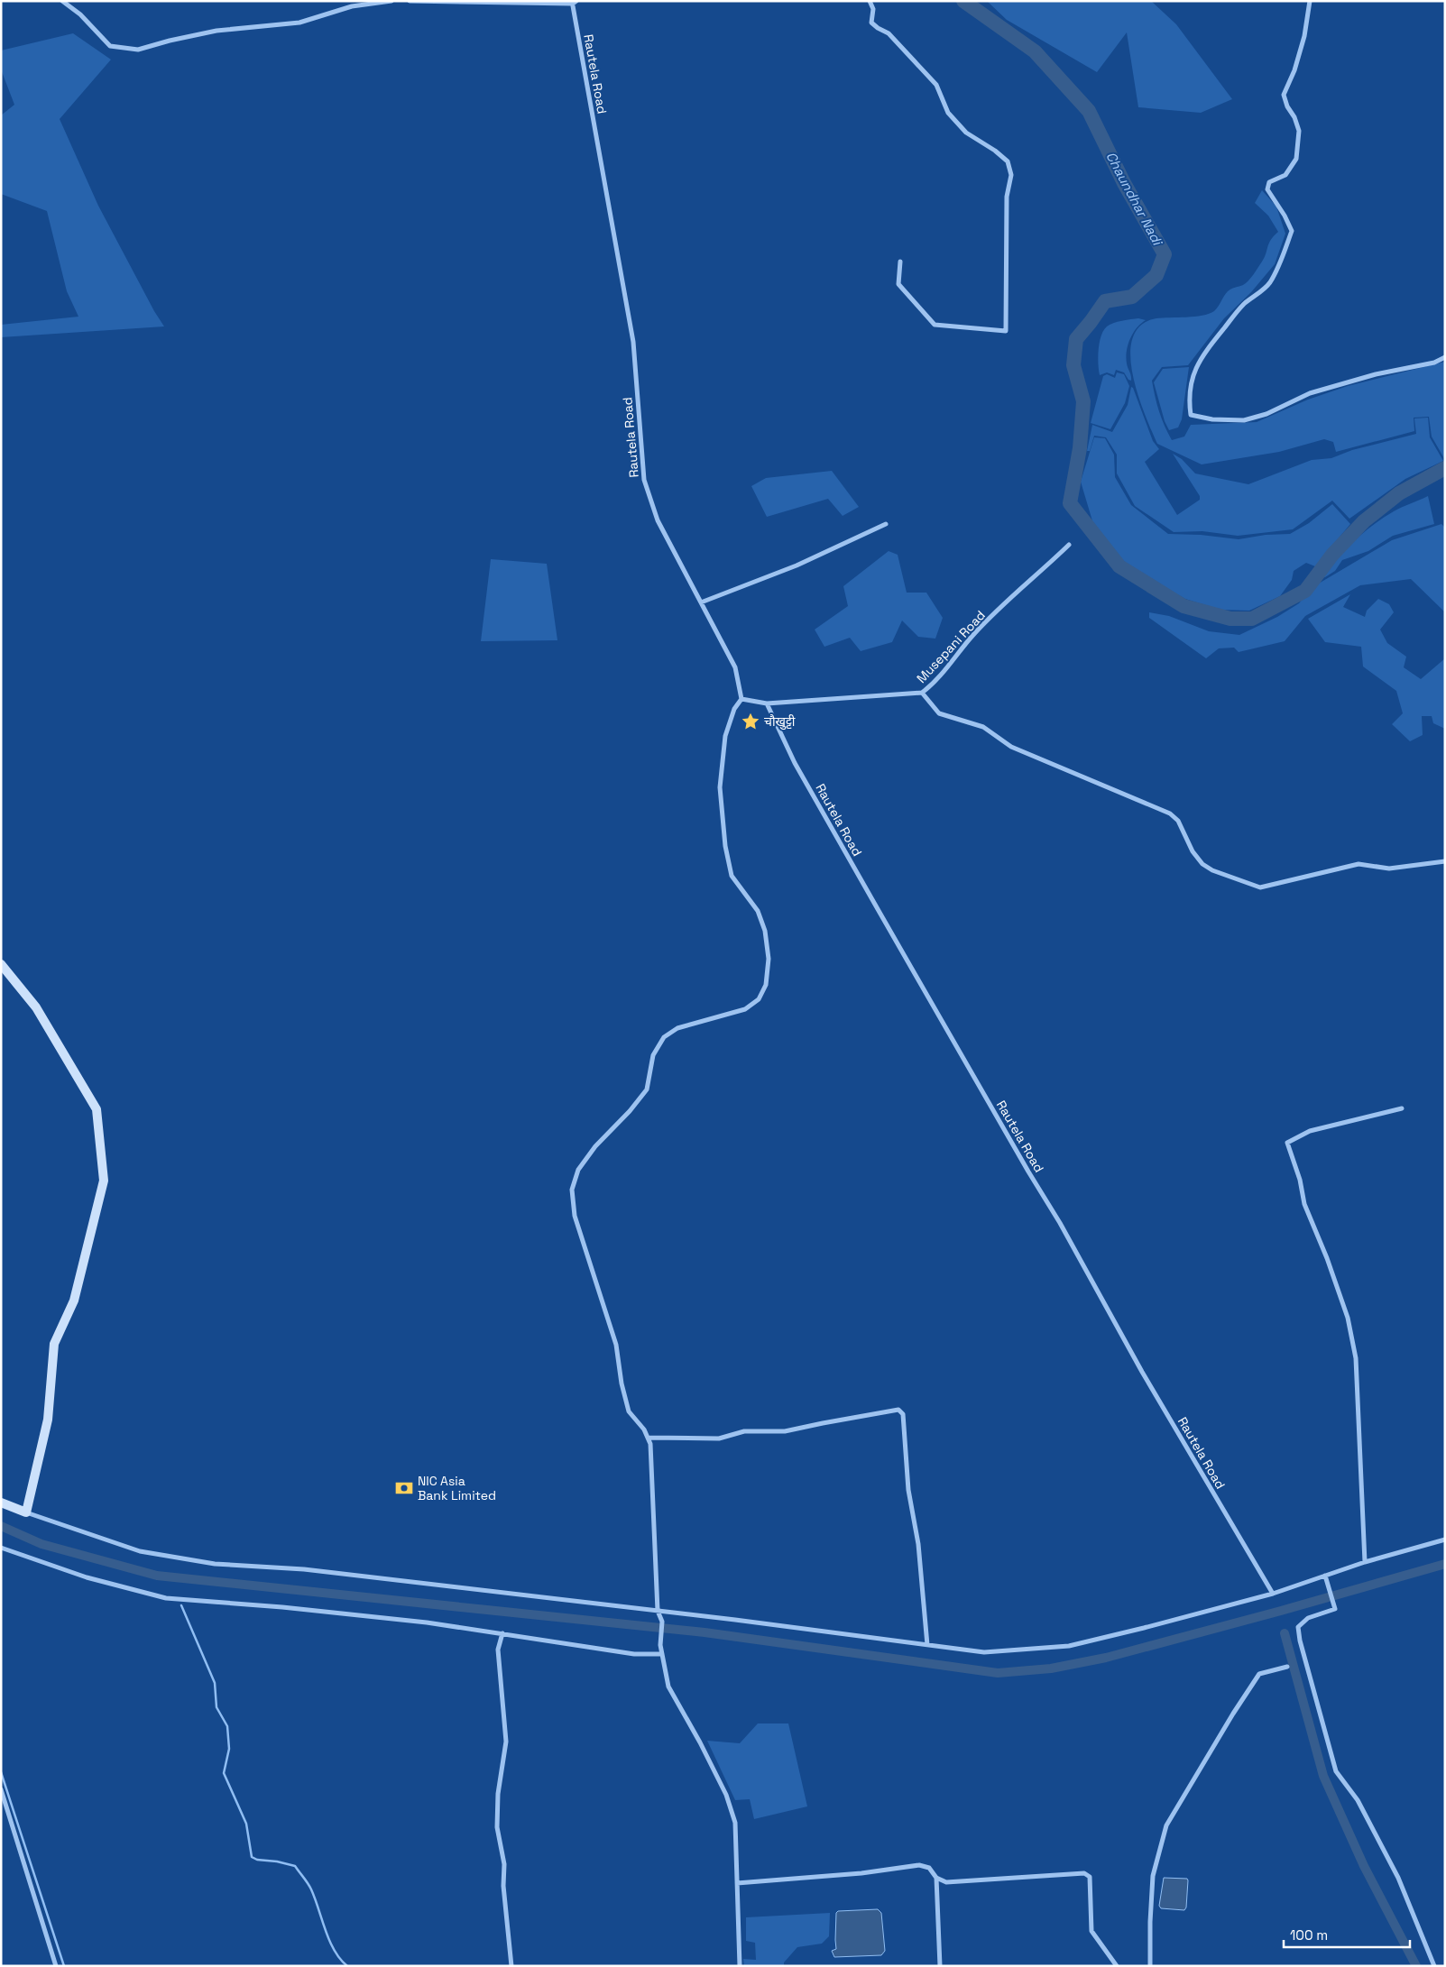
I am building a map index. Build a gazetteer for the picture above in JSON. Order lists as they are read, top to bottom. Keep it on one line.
{"streets":{"street":["Rautela Road","Musepani Road"]},"crossings":[["Rautela Road","Musepani Road"]],"water":["Chaundhar Nadi"],"places":{"place":["चौखुट्टी"],"bank":["NIC Asia Bank Limited"]},"scale_bar":"100 m"}
